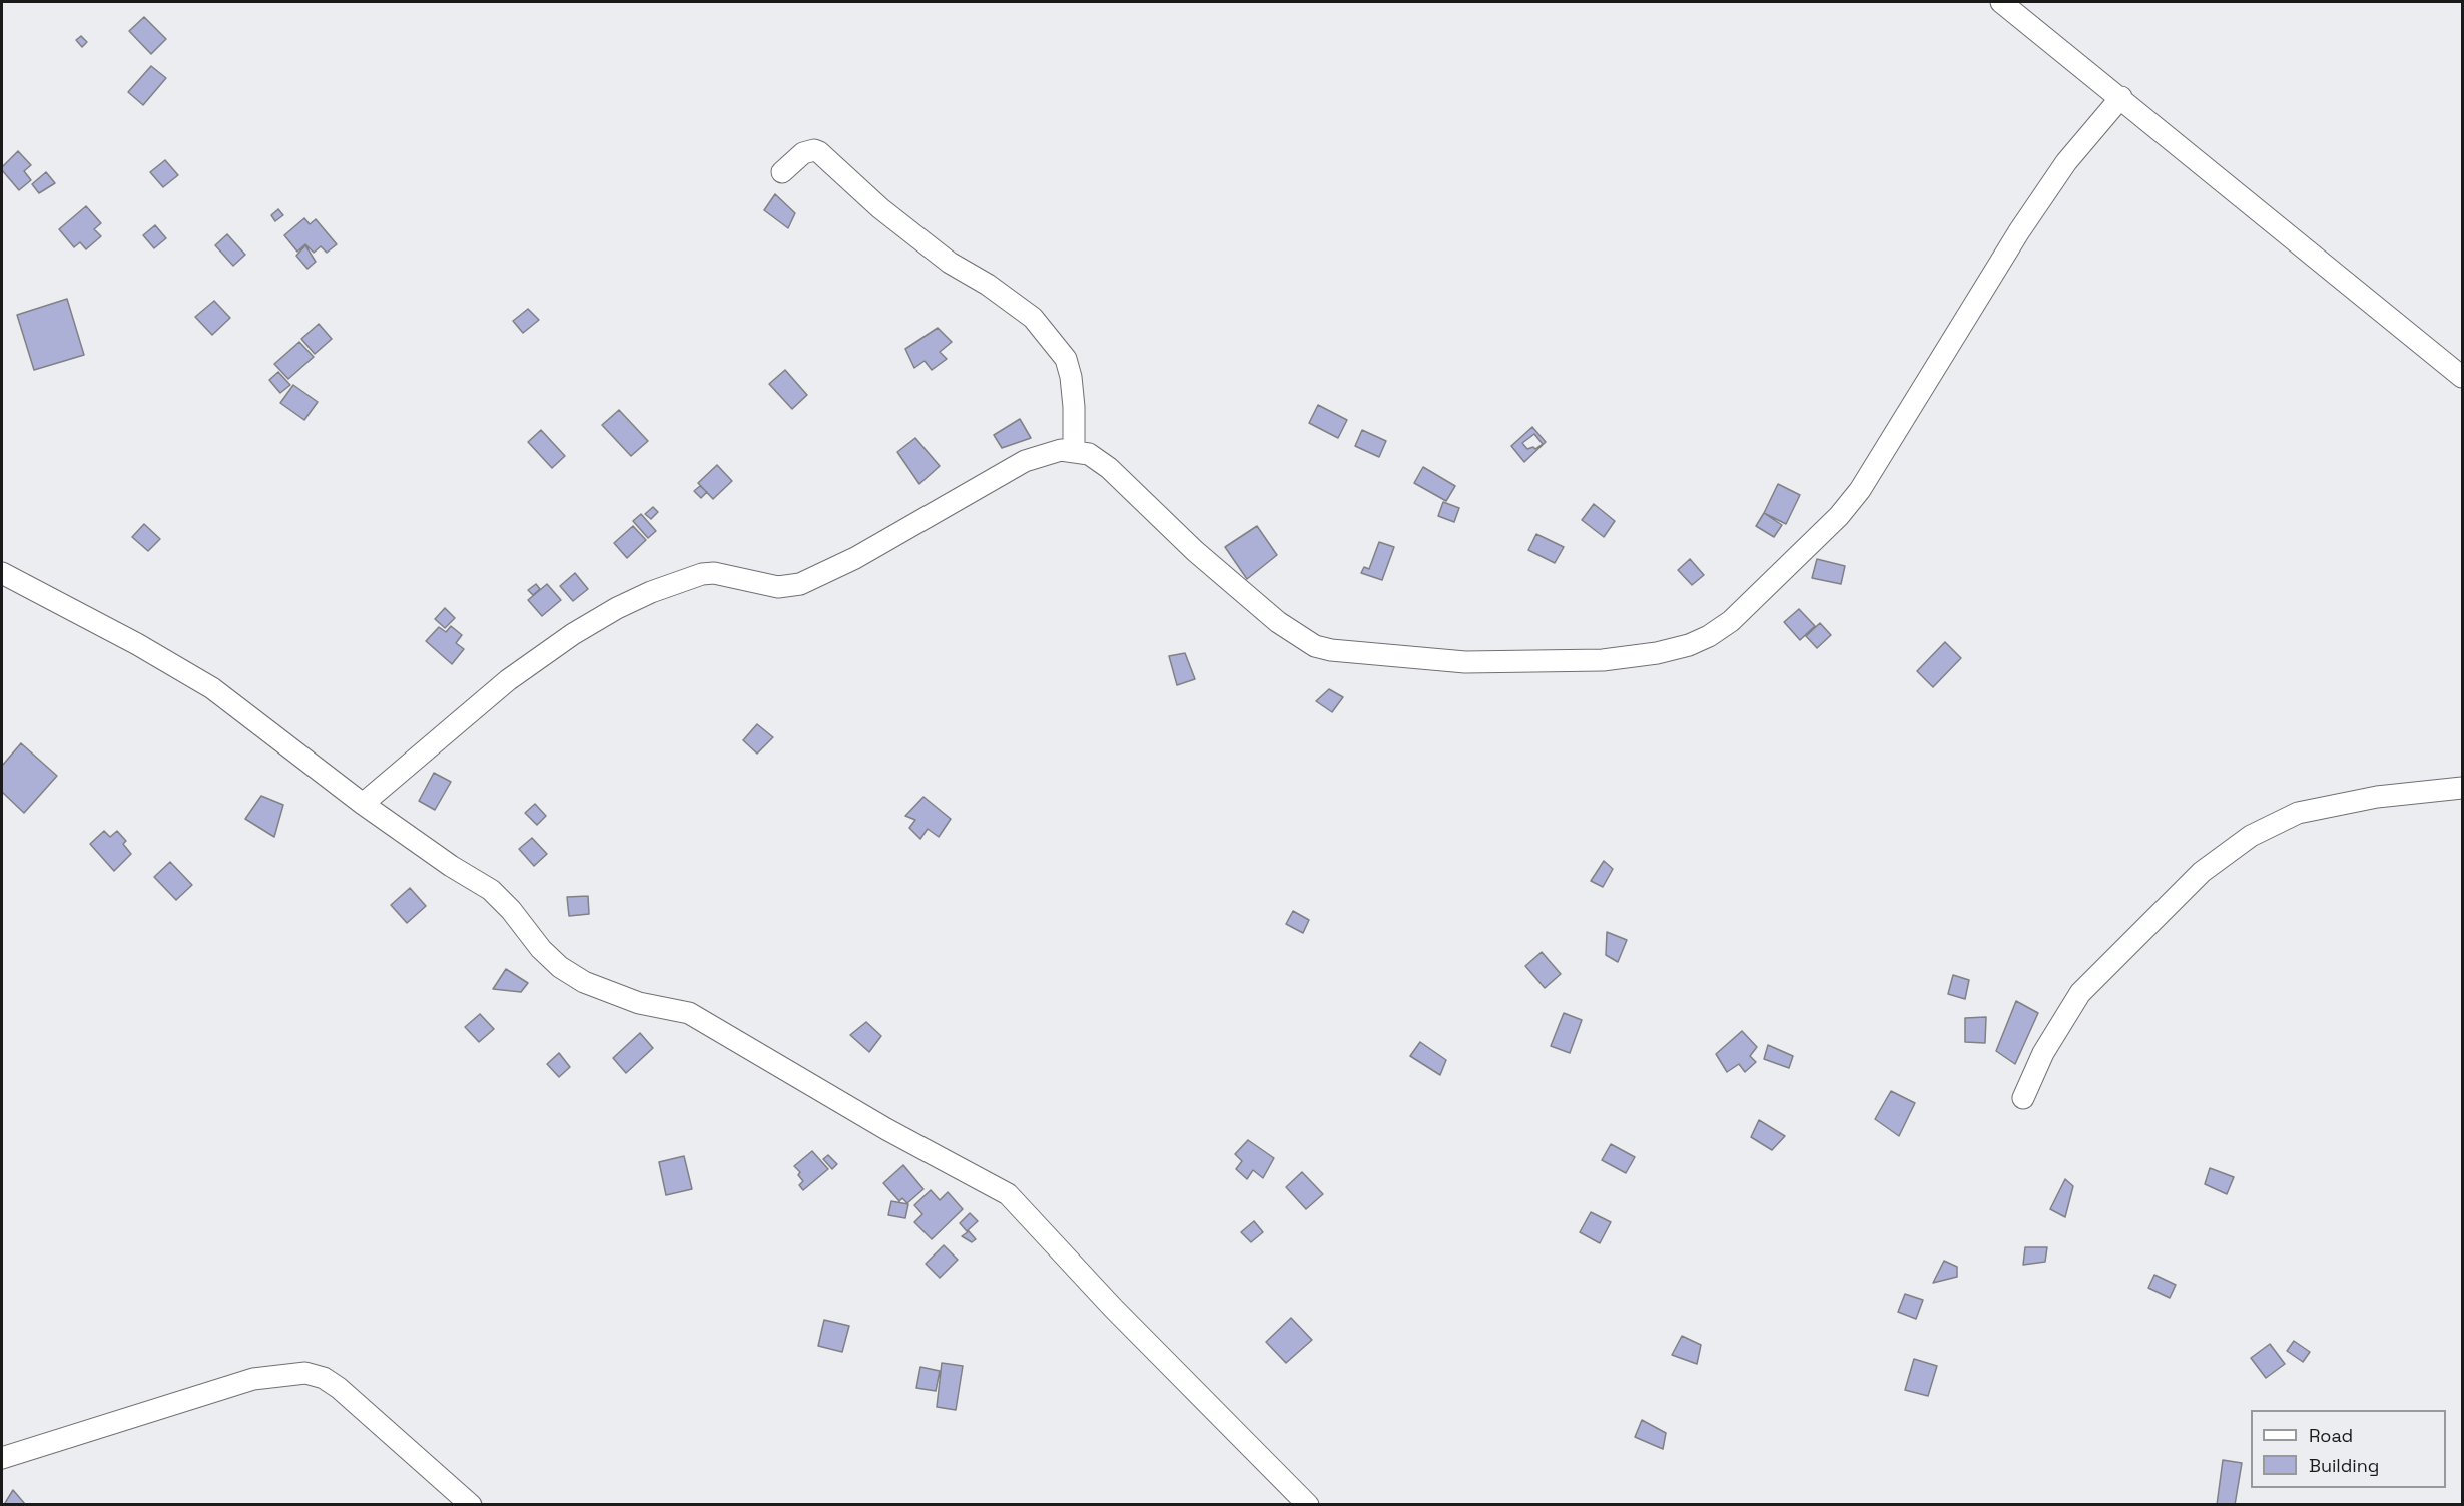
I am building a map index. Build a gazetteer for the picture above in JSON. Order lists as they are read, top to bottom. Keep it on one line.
{"legend":["Road","Building"]}
